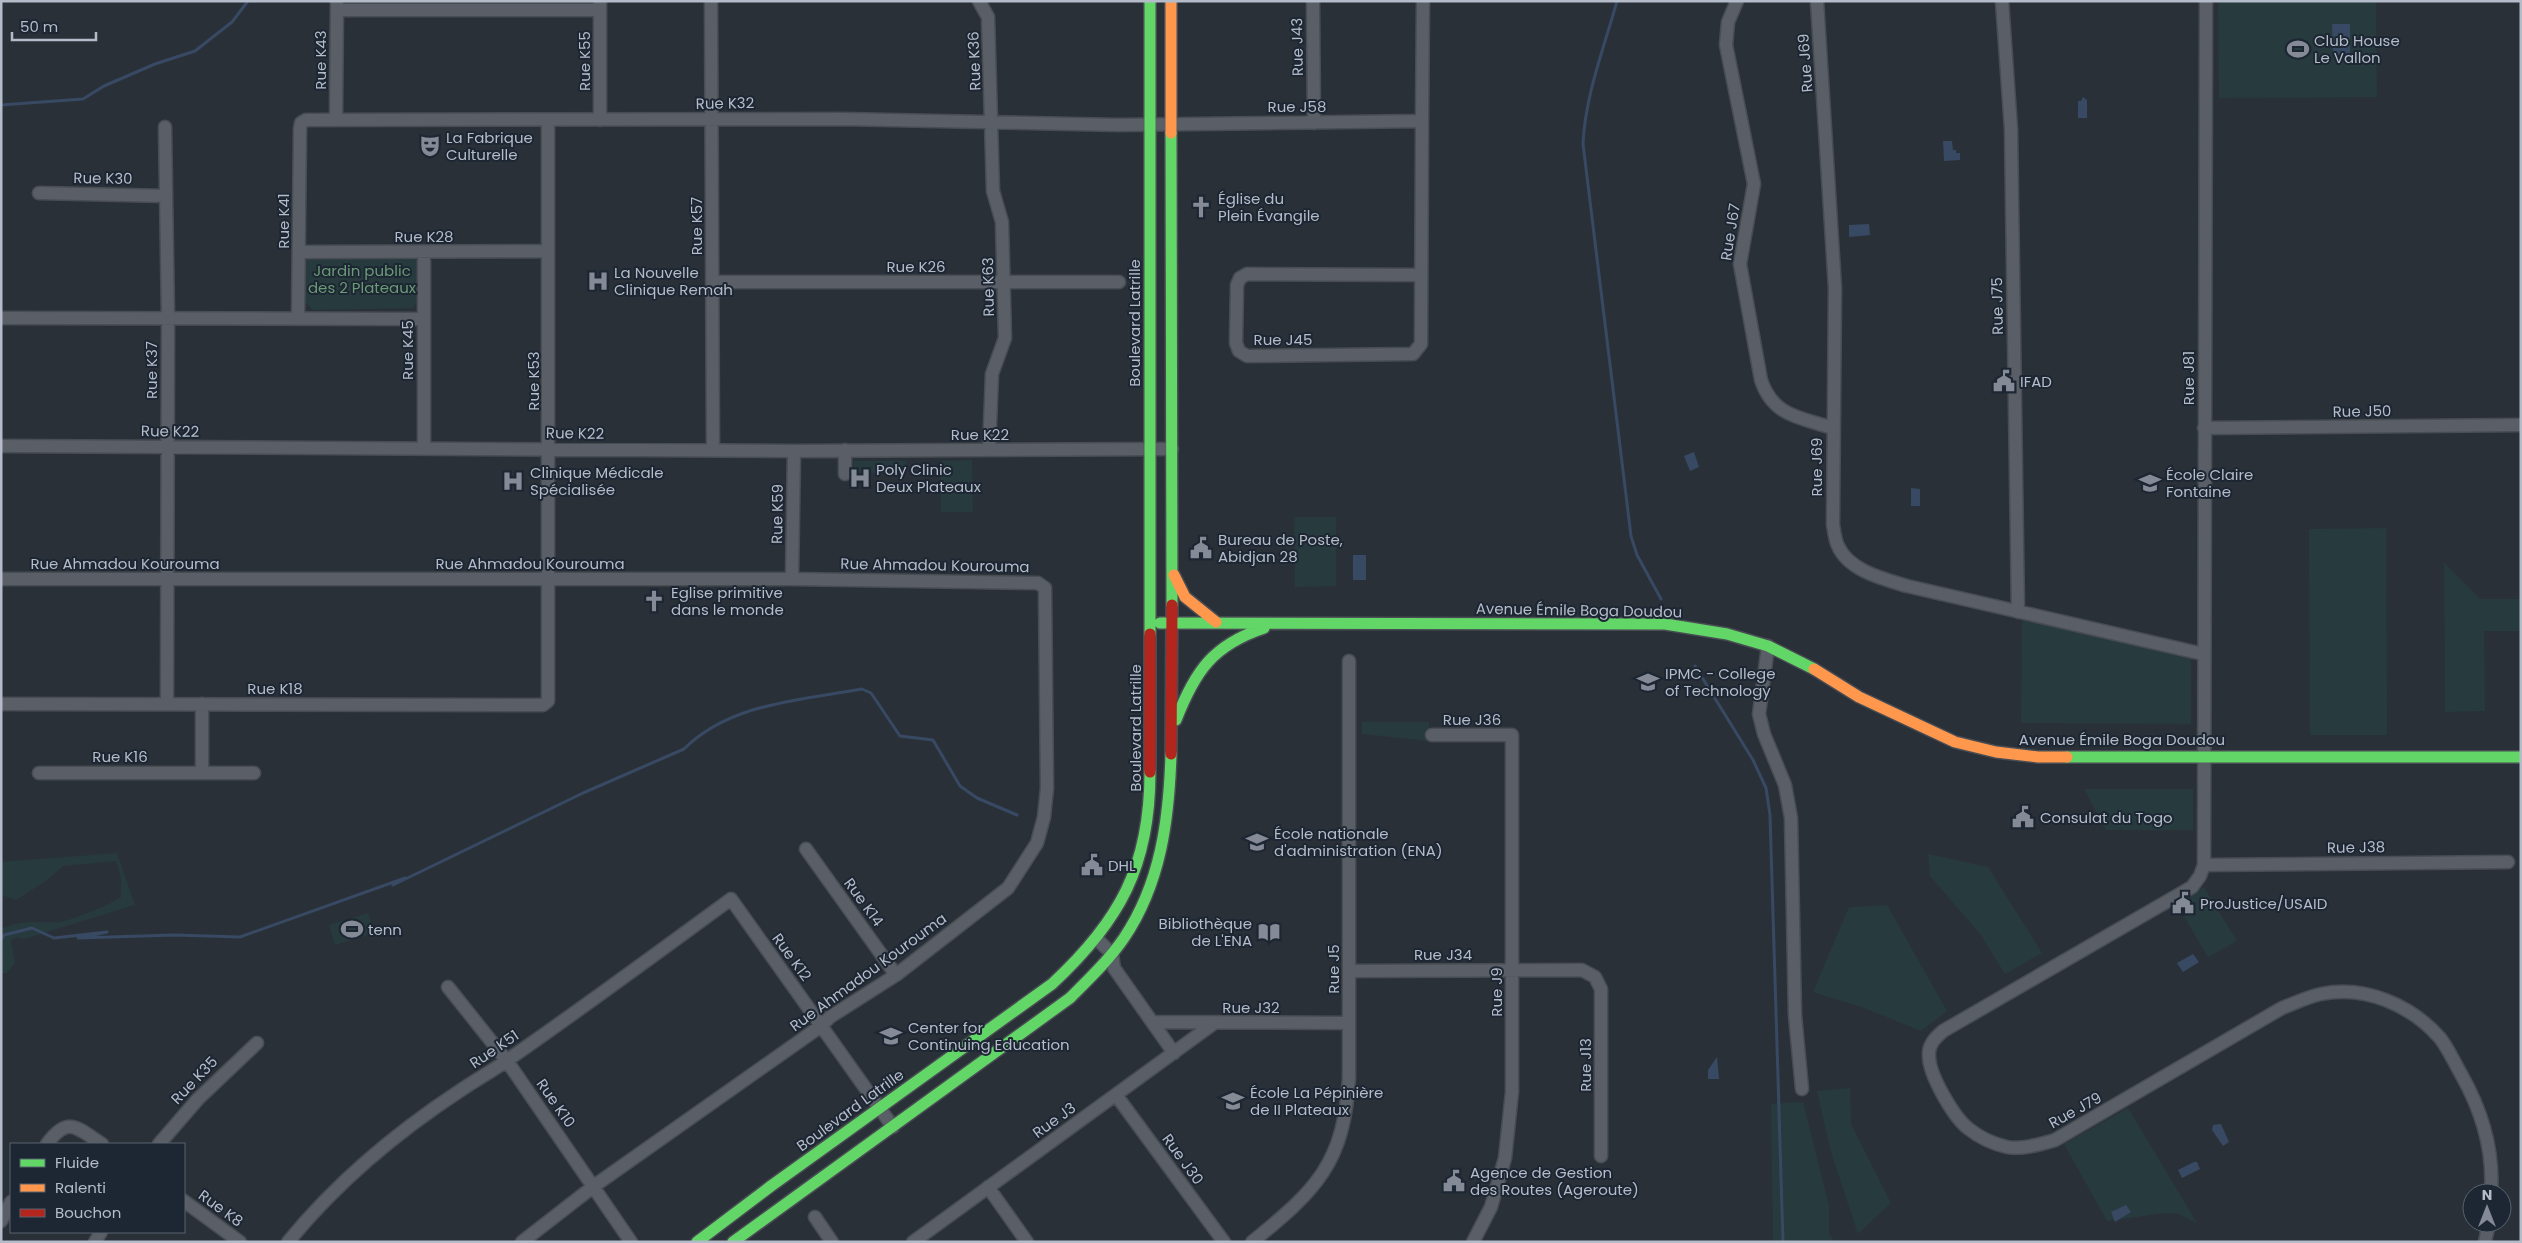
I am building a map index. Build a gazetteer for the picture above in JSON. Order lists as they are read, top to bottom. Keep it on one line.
{"streets":{"main road":["Boulevard Latrille","Avenue Émile Boga Doudou"],"street":["Rue J43","Rue K43","Rue K55","Rue K36","Rue J69","Rue K32","Rue J58","Rue K30","Rue K41","Rue K57","Rue J67","Rue K28","Rue K26","Rue K63","Rue J75","Rue J45","Rue K45","Rue K37","Rue J81","Rue K53","Rue J50","Rue K22","Rue K59","Rue Ahmadou Kourouma","Rue K18","Rue J36","Rue K16","Rue J38","Rue K14","Rue J34","Rue K12","Rue J5","Rue J9","Rue J32","Rue K51","Rue J13","Rue K35","Rue K10","Rue J79","Rue J3","Rue J30","Rue K8"]},"crossings":[["Rue J43","Rue J58"],["Rue K43","Rue K32"],["Rue K55","Rue K32"],["Rue K36","Rue K32"],["Rue K36","Rue K63"],["Rue J69","Rue J67"],["Rue J69","Rue J75"],["Rue J69","Rue J81"],["Rue K32","Rue J58"],["Rue K32","Rue K41"],["Rue K32","Rue K57"],["Rue K32","Rue K63"],["Rue K32","Boulevard Latrille"],["Rue K32","Rue K53"],["Rue J58","Boulevard Latrille"],["Rue J58","Rue J45"],["Rue K30","Rue K37"],["Rue K41","Rue K28"],["Rue K57","Rue K26"],["Rue K57","Rue K22"],["Rue K28","Rue K45"],["Rue K28","Rue K53"],["Rue K26","Rue K63"],["Rue K63","Rue K22"],["Boulevard Latrille","Rue K22"],["Boulevard Latrille","Avenue Émile Boga Doudou"],["Boulevard Latrille","Rue K12"],["Rue K45","Rue K22"],["Rue K37","Rue K22"],["Rue K37","Rue Ahmadou Kourouma"],["Rue K37","Rue K18"],["Rue J81","Rue J50"],["Rue J81","Avenue Émile Boga Doudou"],["Rue J81","Rue J79"],["Rue K53","Rue K22"],["Rue K53","Rue Ahmadou Kourouma"],["Rue K53","Rue K18"],["Rue K22","Rue K59"],["Rue K59","Rue Ahmadou Kourouma"],["Rue Ahmadou Kourouma","Rue K14"],["Rue Ahmadou Kourouma","Rue K12"],["Rue Ahmadou Kourouma","Rue K10"],["Avenue Émile Boga Doudou","Rue J79"],["Rue J36","Rue J9"],["Rue J38","Rue J79"],["Rue J34","Rue J5"],["Rue J34","Rue J9"],["Rue J34","Rue J13"],["Rue K12","Rue K51"],["Rue J5","Rue J32"],["Rue J32","Rue J3"],["Rue K51","Rue K10"],["Rue J3","Rue J30"]],"parks":["Jardin public des 2 Plateaux"],"places":{"sports":["Club House Le Vallon","tenn"],"theatre":["La Fabrique Culturelle"],"church":["Église du Plein Évangile","Eglise primitive dans le monde"],"hospital":["La Nouvelle Clinique Remah","Poly Clinic Deux Plateaux","Clinique Médicale Spécialisée"],"public building":["IFAD","Bureau de Poste, Abidjan 28","Consulat du Togo","DHL","ProJustice/USAID","Agence de Gestion des Routes (Ageroute)"],"school or university":["École Claire Fontaine","IPMC - College of Technology","École nationale d'administration (ENA)","Center for Continuing Education","École La Pépinière de II Plateaux"],"library":["Bibliothèque de L'ENA"]},"legend":["Fluide","Ralenti","Bouchon"],"scale_bar":"50 m","north":"top"}
